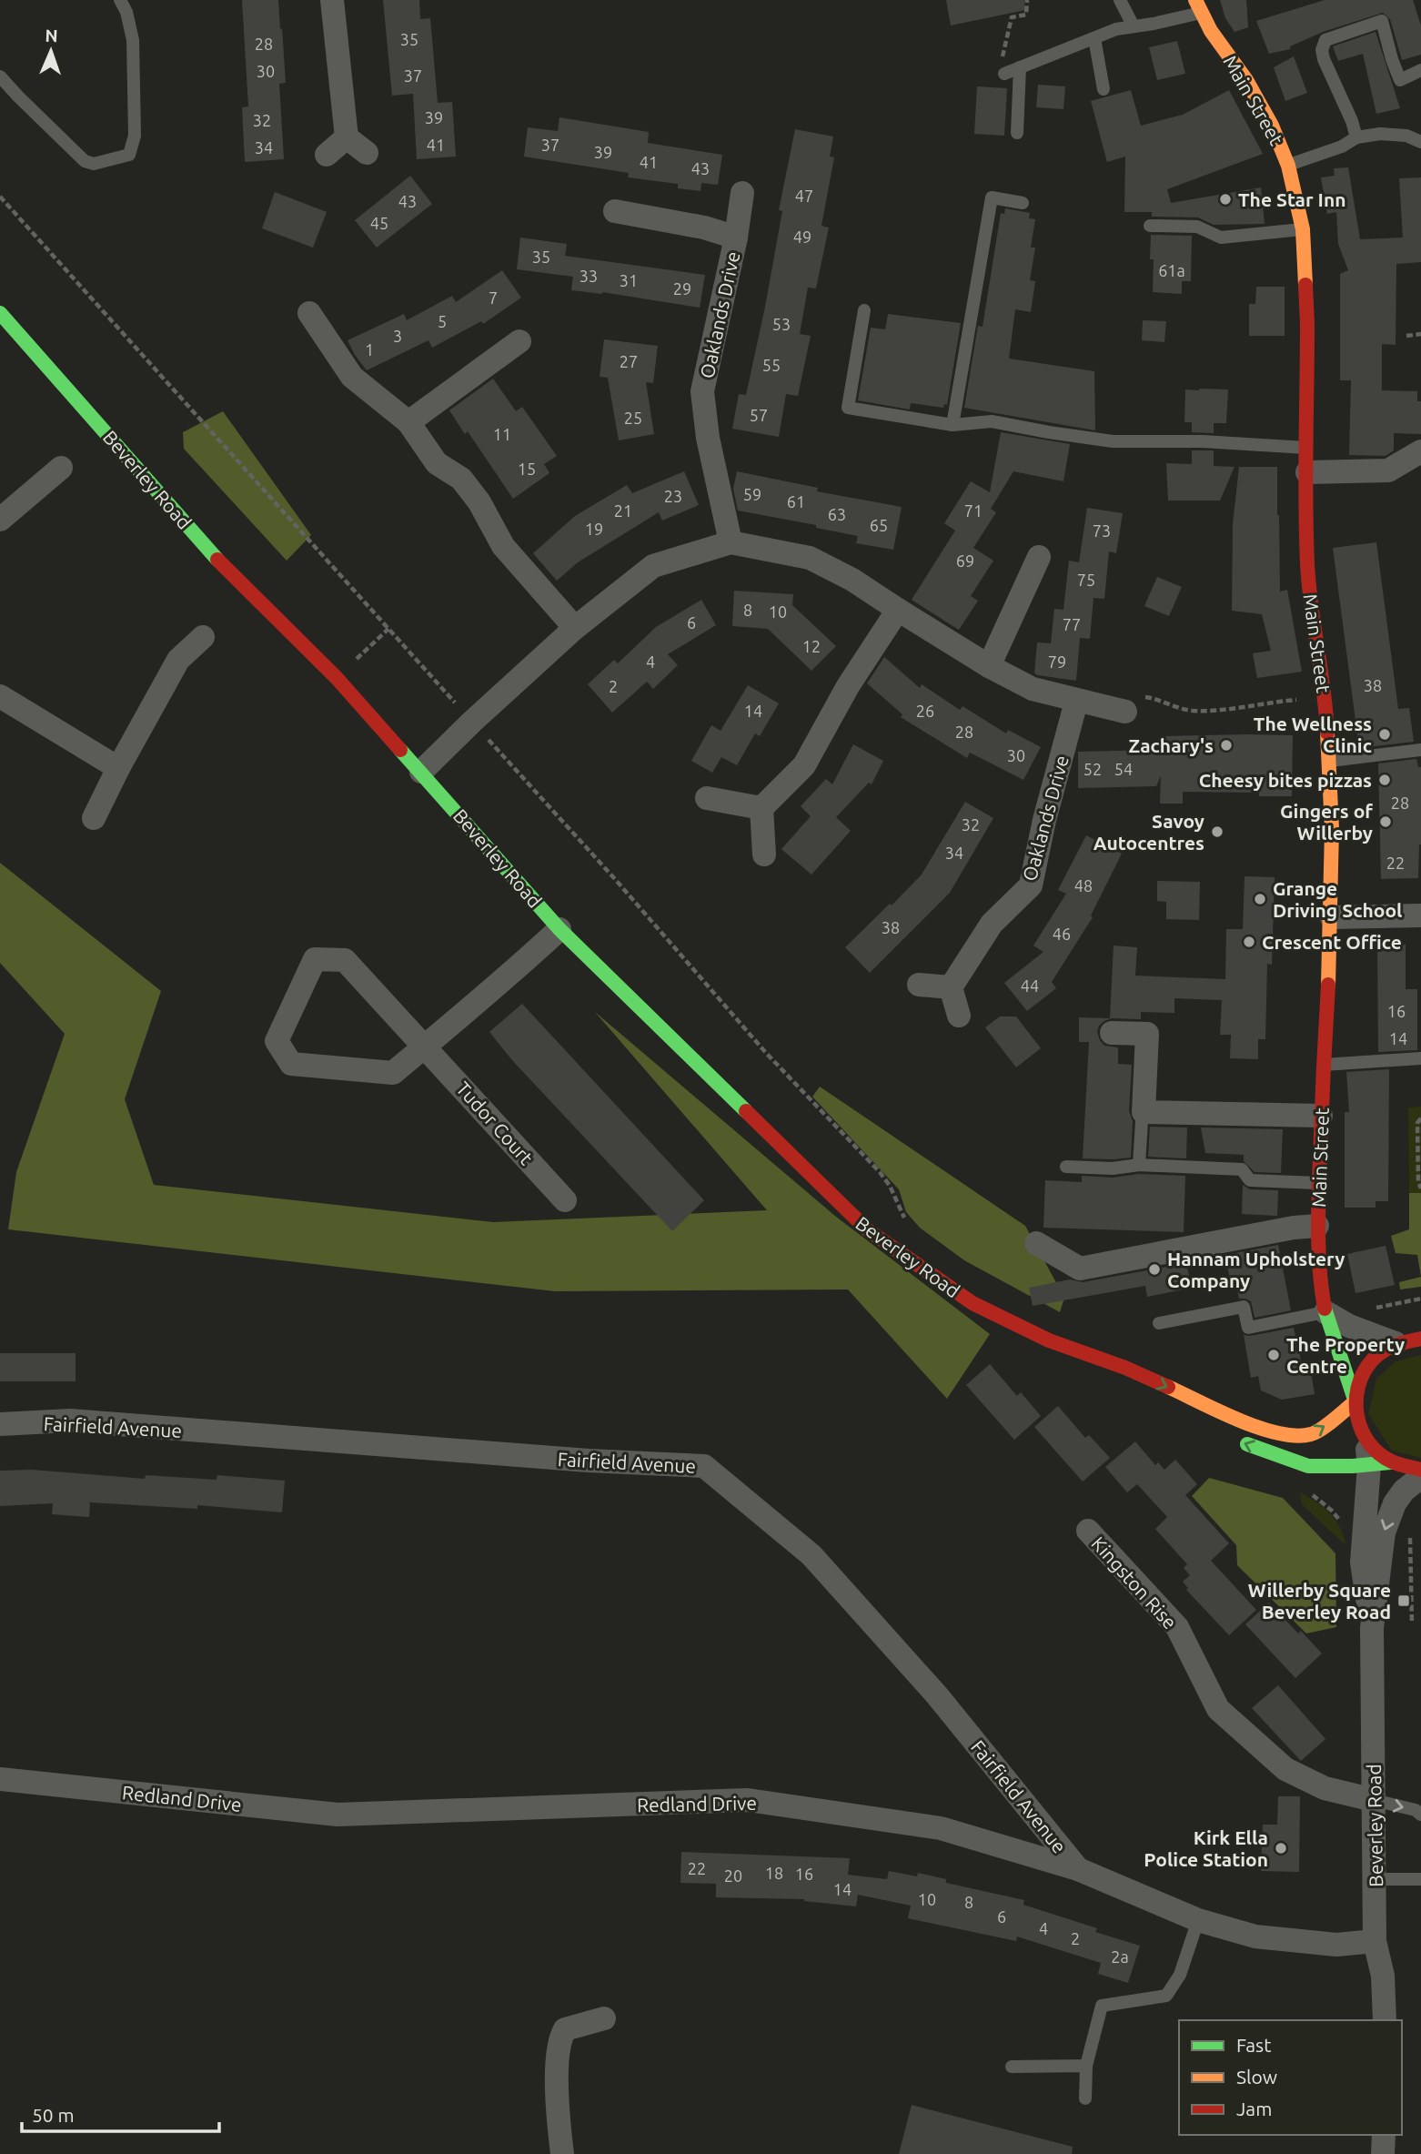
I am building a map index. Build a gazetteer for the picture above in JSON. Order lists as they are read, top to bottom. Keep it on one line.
{"streets":{"main road":["Main Street","Beverley Road"],"street":["Oaklands Drive","Tudor Court","Fairfield Avenue","Kingston Rise","Redland Drive"]},"crossings":[["Main Street","Beverley Road"],["Beverley Road","Tudor Court"],["Beverley Road","Kingston Rise"],["Beverley Road","Redland Drive"],["Fairfield Avenue","Redland Drive"]],"places":{"other":["The Star Inn","The Wellness Clinic","Zachary's","Cheesy bites pizzas","Gingers of Willerby","Savoy Autocentres","Grange Driving School","Crescent Office","Hannam Upholstery Company","The Property Centre","Kirk Ella Police Station"],"transit":["Willerby Square Beverley Road"]},"house_numbers":["35","28","30","37","39","32","41","37","34","39","41","43","47","43","45","49","35","61a","33","31","29","7","5","53","3","1","27","55","57","25","11","15","59","23","61","21","71","63","65","19","73","69","75","8","10","6","77","12","4","79","38","2","14","26","28","30","52","54","28","32","34","22","48","38","46","44","16","14","22","18","16","20","14","10","8","6","4","2","2a"],"legend":["Fast","Slow","Jam"],"scale_bar":"50 m","north":"top"}
